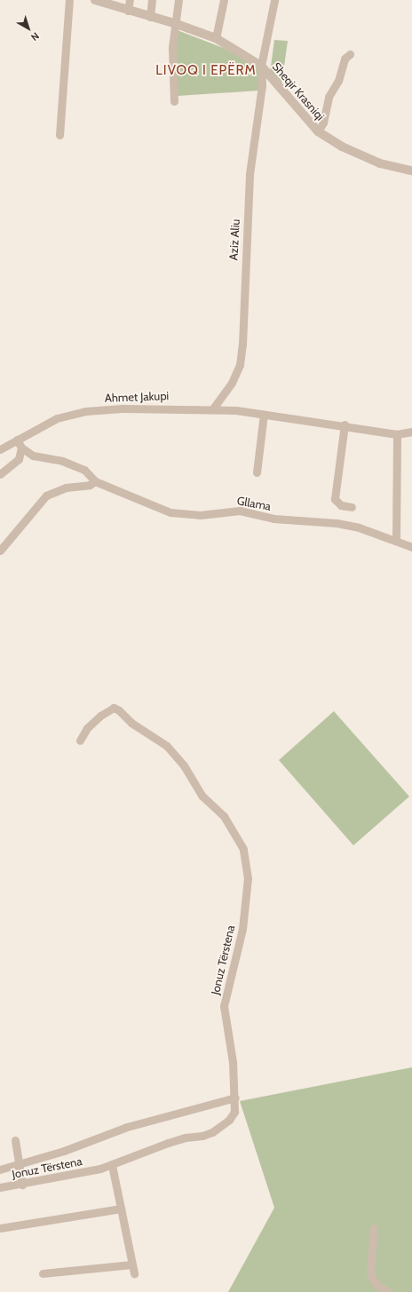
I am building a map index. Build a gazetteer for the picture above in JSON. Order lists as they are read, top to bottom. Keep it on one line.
{"streets":{"street":["Sheqir Krasniqi","Aziz Aliu","Ahmet Jakupi","Gllama","Jonuz Tërstena"]},"crossings":[["Sheqir Krasniqi","Aziz Aliu"],["Aziz Aliu","Ahmet Jakupi"]],"districts":["LIVOQ I EPËRM"],"north":"bottom right"}
